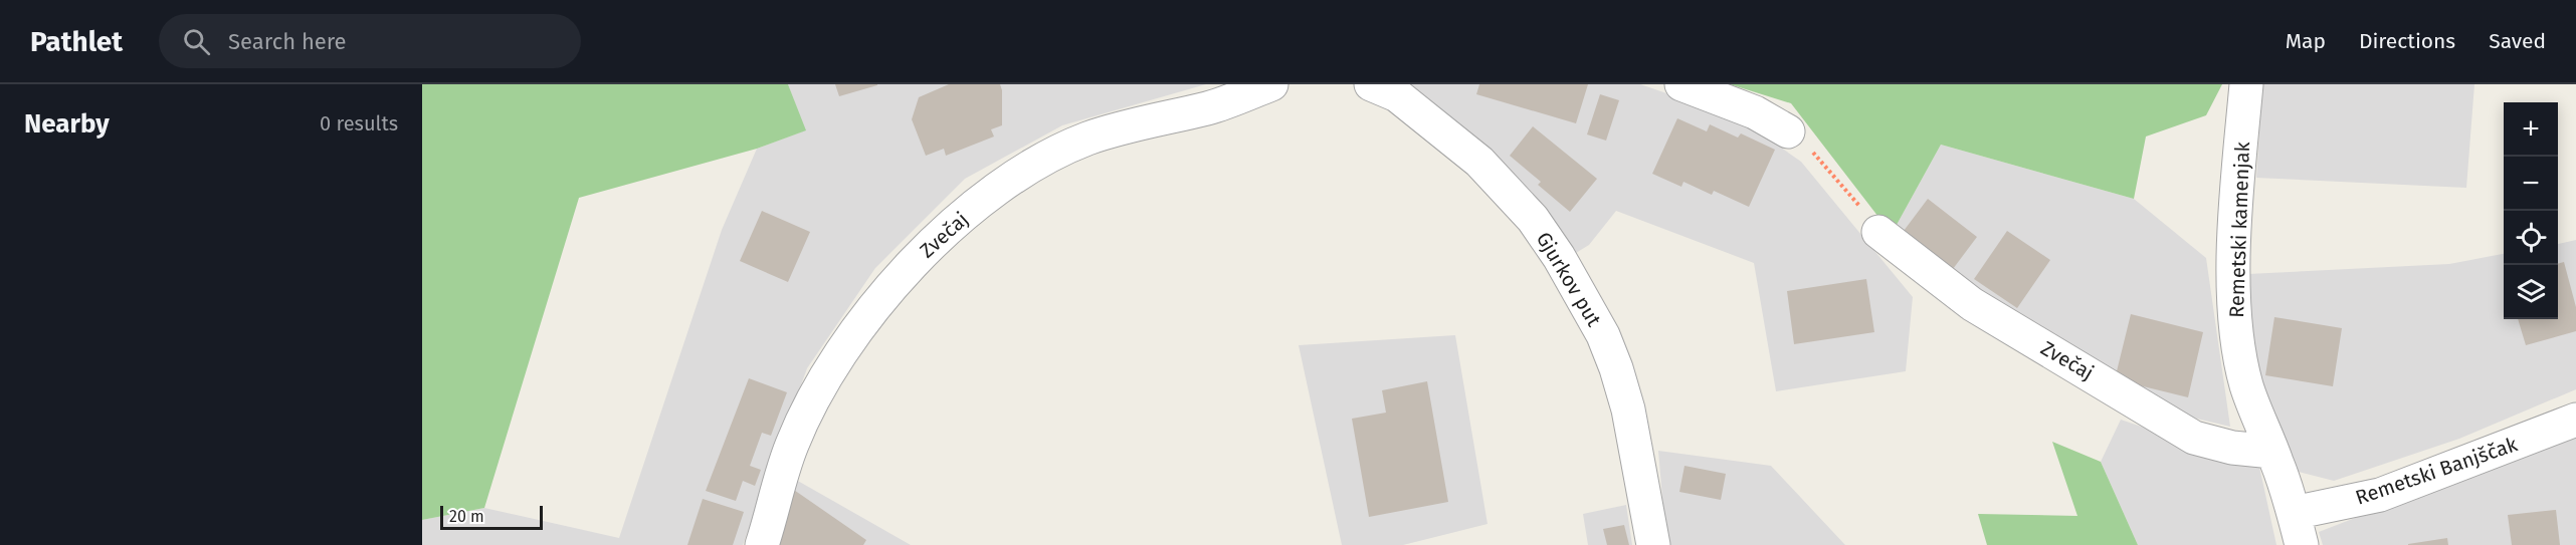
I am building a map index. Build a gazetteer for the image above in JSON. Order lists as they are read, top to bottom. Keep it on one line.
{"streets":{"street":["Remetski kamenjak","Zvečaj","Gjurkov put","Remetski Banjščak"]},"crossings":[["Remetski kamenjak","Zvečaj"],["Remetski kamenjak","Remetski Banjščak"]],"scale_bar":"20 m","page":{"header":"Pathlet","search":"Search here","nav":["Map","Directions","Saved"],"heading":["Nearby","0 results"],"map_buttons":["+","−"],"scale":"20 m"}}
